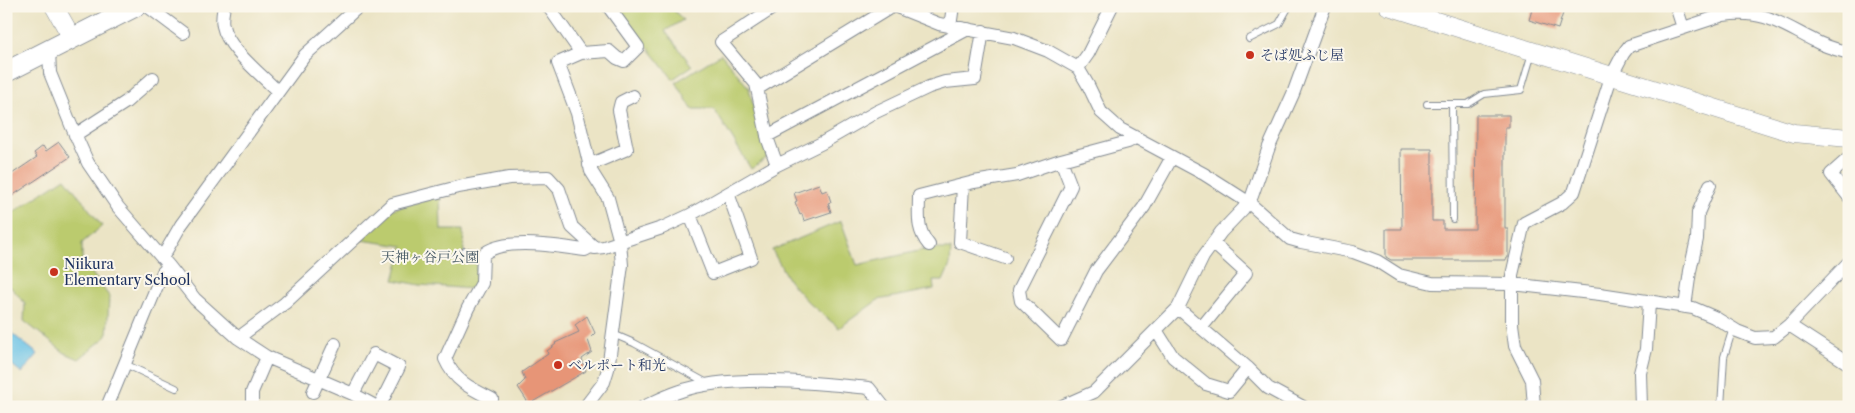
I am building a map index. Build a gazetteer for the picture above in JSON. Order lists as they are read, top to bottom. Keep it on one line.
{"parks":["天神ヶ谷戸公園"],"places":["そば処ふじ屋","Niikura Elementary School","ベルポート和光"]}
